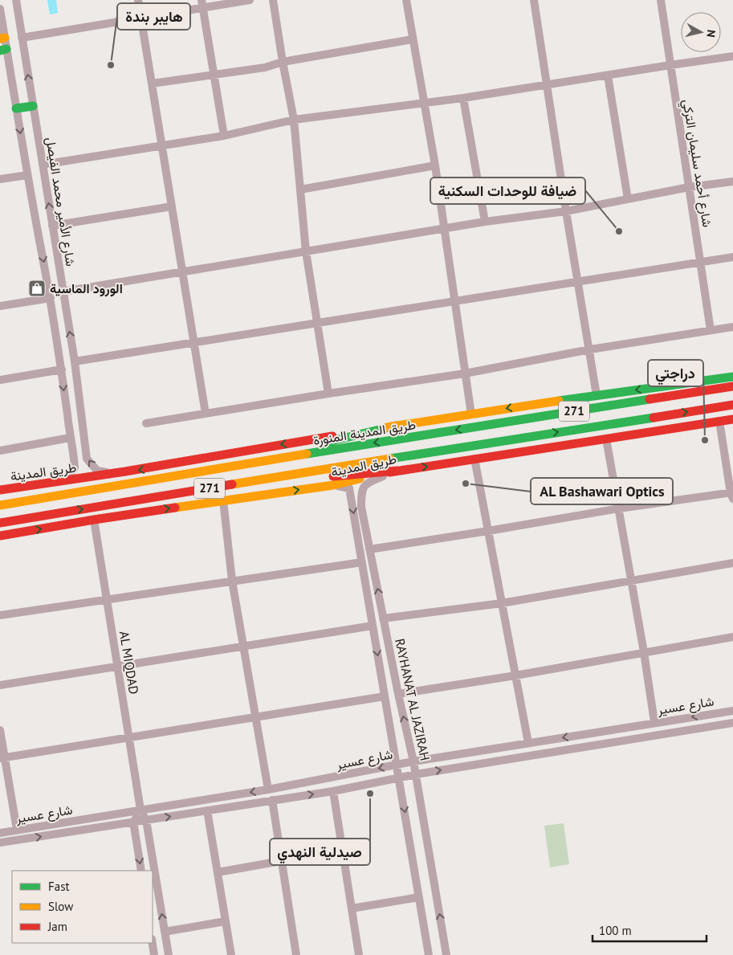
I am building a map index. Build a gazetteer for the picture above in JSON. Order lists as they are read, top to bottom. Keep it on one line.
{"streets":{"main road":["271","طريق المدينة المنورة","طريق المدينة"],"street":["شارع أحمد سليمان التركي","شارع الأمير محمد الفيصل","AL MIQDAD","RAYHANAT AL JAZIRAH","شارع عسير"]},"crossings":[["شارع الأمير محمد الفيصل","طريق المدينة"],["طريق المدينة","AL MIQDAD"],["طريق المدينة","RAYHANAT AL JAZIRAH"],["AL MIQDAD","شارع عسير"],["RAYHANAT AL JAZIRAH","شارع عسير"]],"places":{"other":["هايبر بندة","ضيافة للوحدات السكنية","دراجتي","AL Bashawari Optics","صيدلية النهدي"],"shop":["الورود الماسية"]},"legend":["Fast","Slow","Jam"],"scale_bar":"100 m","north":"right"}
